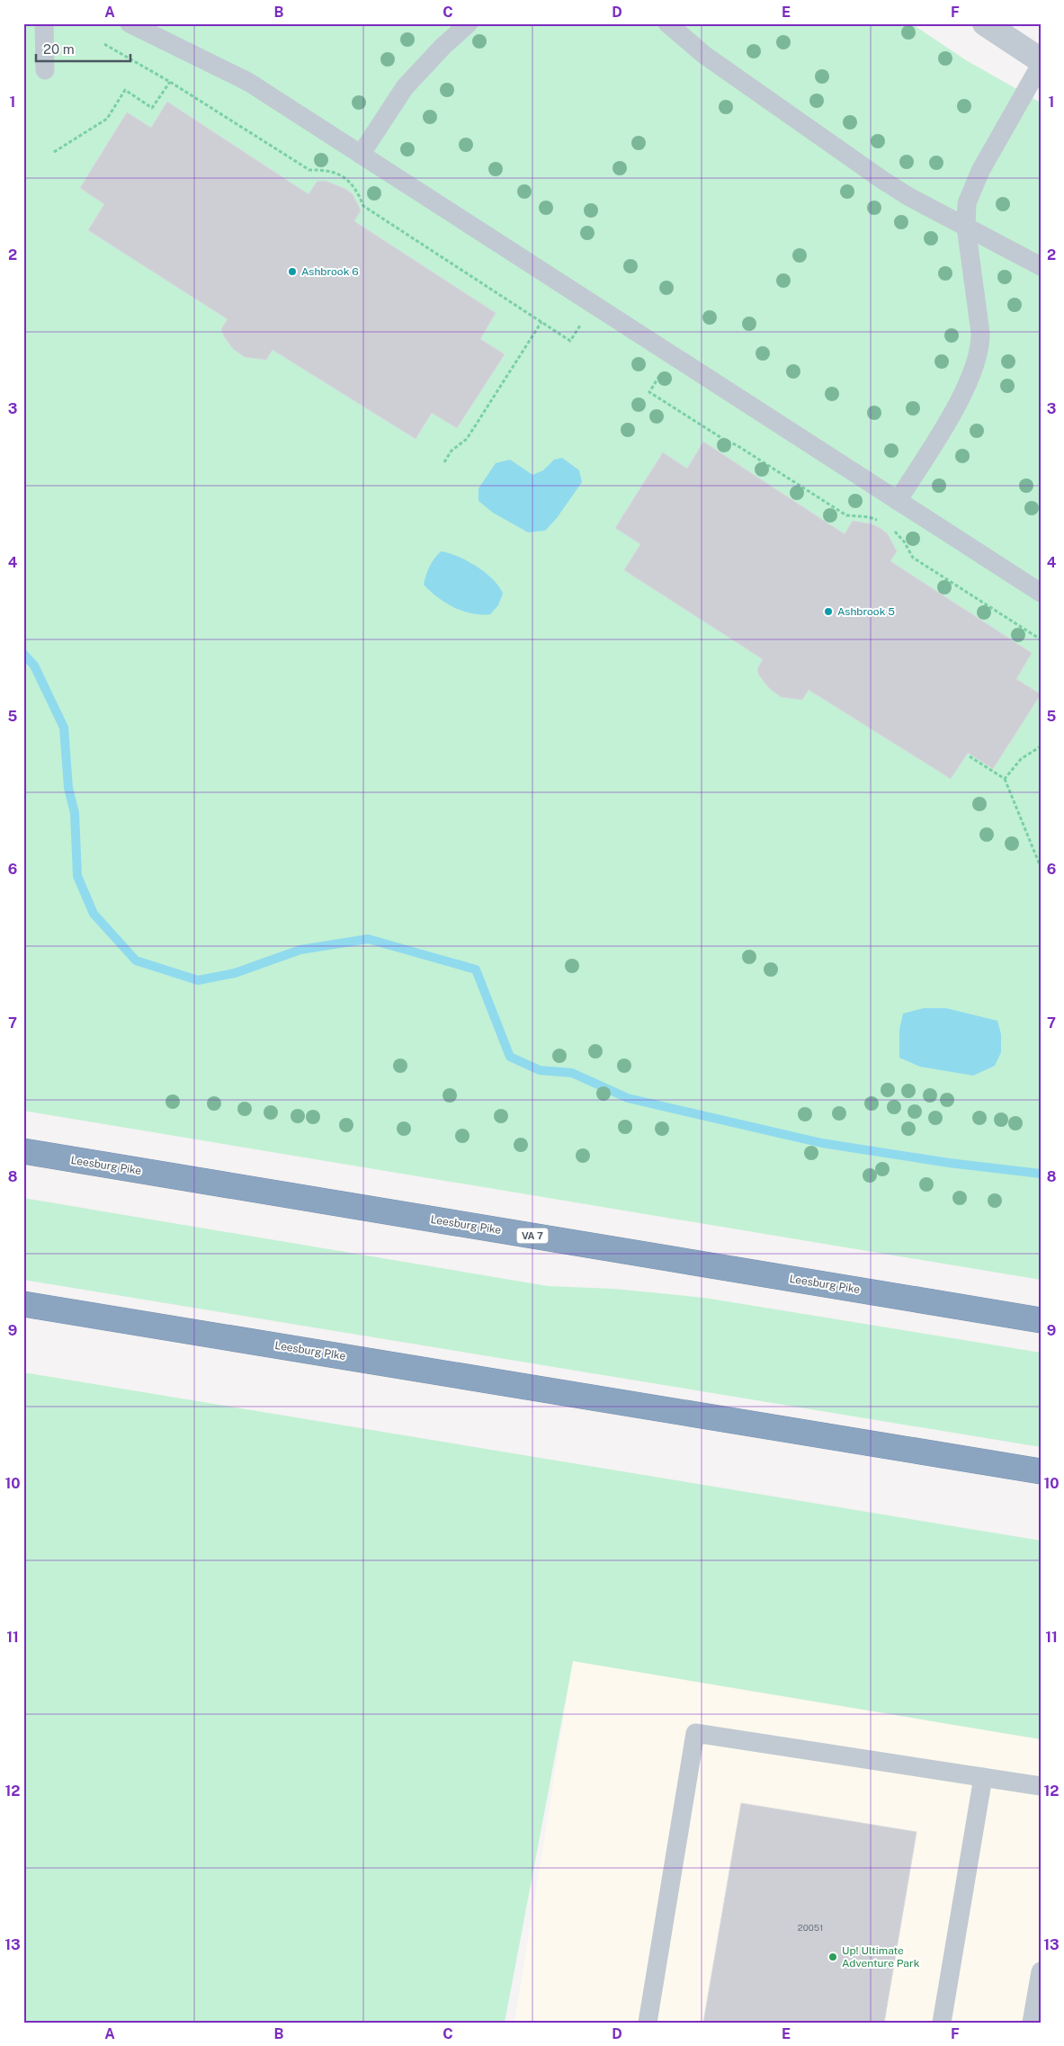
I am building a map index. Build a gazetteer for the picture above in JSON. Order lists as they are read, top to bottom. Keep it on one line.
{"streets":{"highway":["Leesburg Pike","VA 7","Leesburg PIke"]},"places":["Ashbrook 6","Ashbrook 5","Up! Ultimate Adventure Park"],"house_numbers":["20051"],"scale_bar":"20 m","grid":{"columns":["A","B","C","D","E","F"],"rows":["1","2","3","4","5","6","7","8","9","10","11","12","13"]}}
